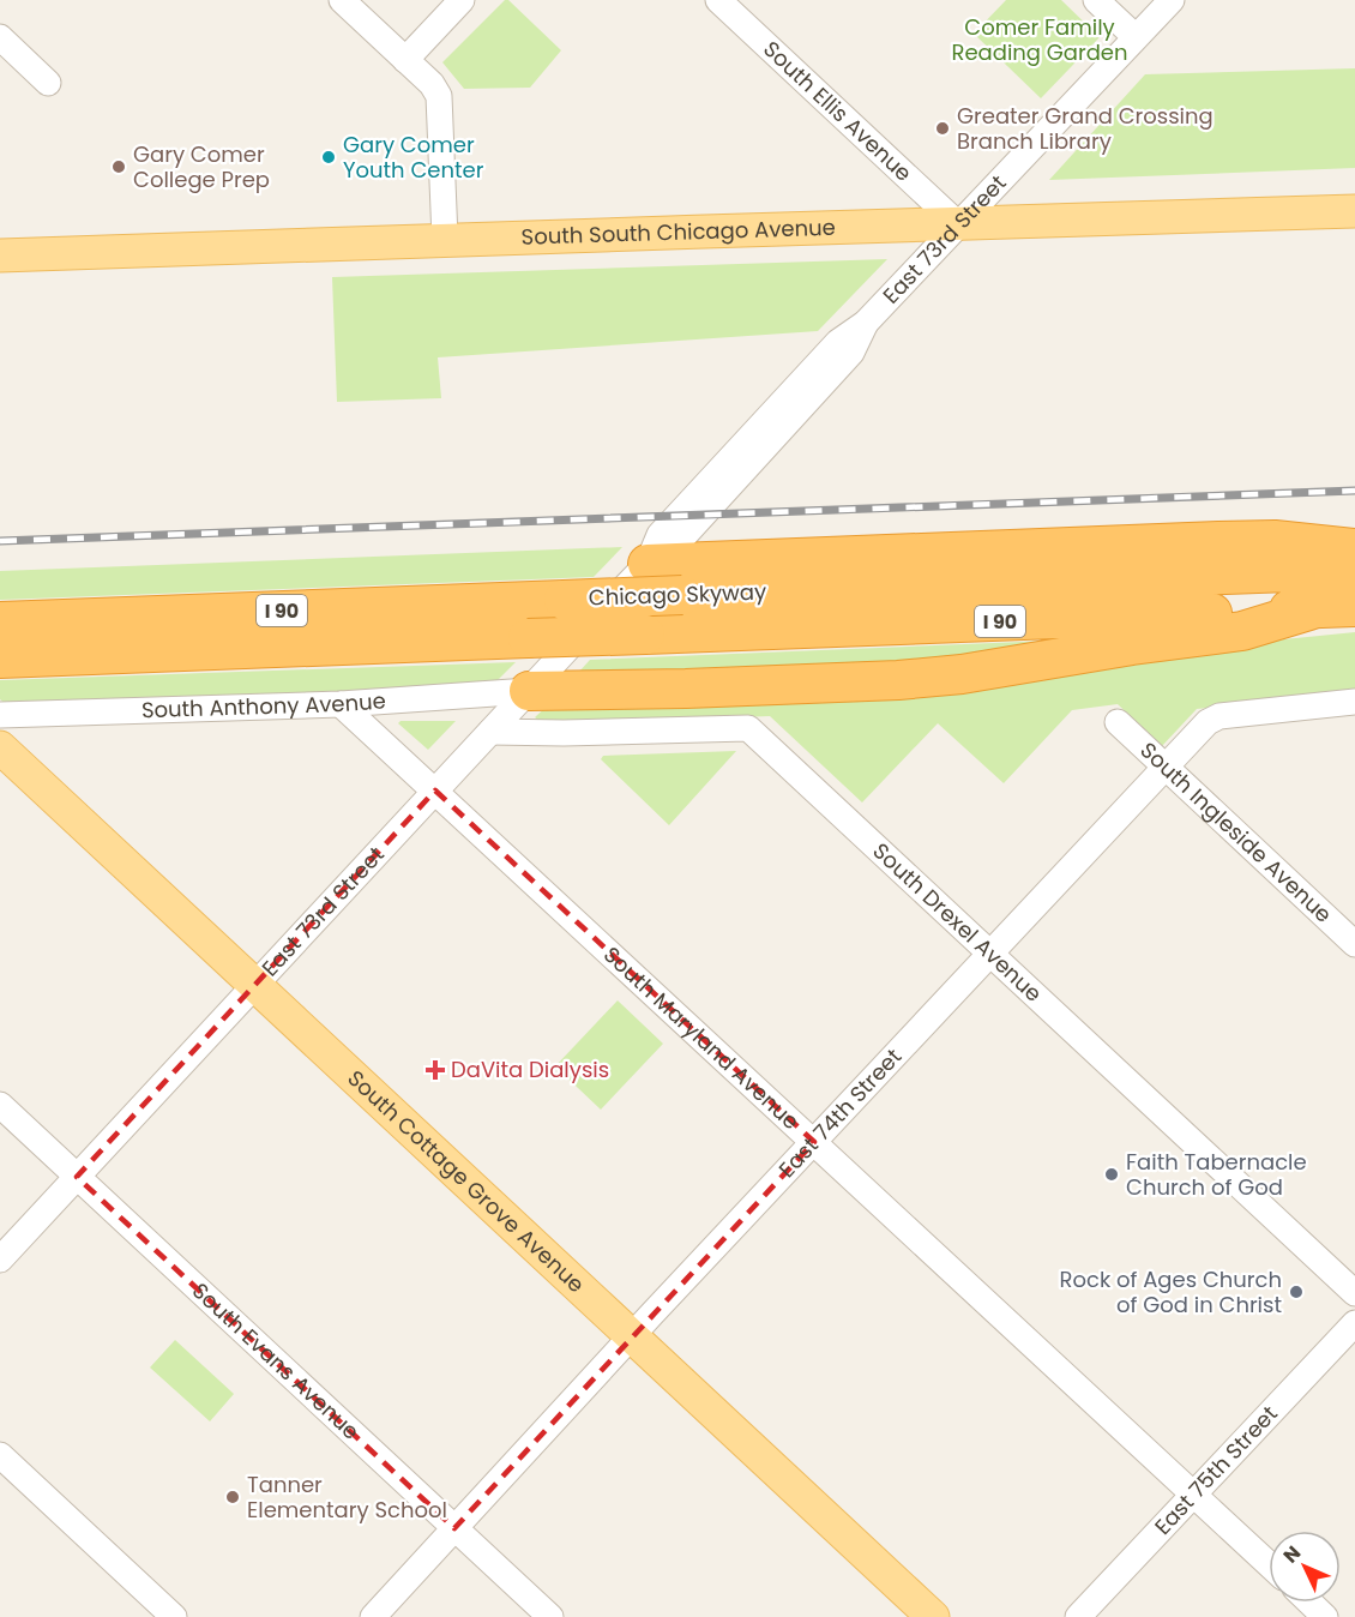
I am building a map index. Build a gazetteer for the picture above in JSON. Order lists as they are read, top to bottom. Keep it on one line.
{"streets":{"highway":["Chicago Skyway","I 90"],"main road":["South South Chicago Avenue","South Cottage Grove Avenue"],"street":["South Ellis Avenue","East 73rd Street","South Anthony Avenue","South Ingleside Avenue","South Drexel Avenue","South Maryland Avenue","East 74th Street","South Evans Avenue","East 75th Street"]},"crossings":[["South Ellis Avenue","South South Chicago Avenue"],["South Ellis Avenue","East 73rd Street"],["South South Chicago Avenue","East 73rd Street"],["East 73rd Street","South Anthony Avenue"],["East 73rd Street","South Drexel Avenue"],["East 73rd Street","South Maryland Avenue"],["East 73rd Street","South Cottage Grove Avenue"],["East 73rd Street","South Evans Avenue"],["South Anthony Avenue","South Maryland Avenue"],["South Ingleside Avenue","East 74th Street"],["South Drexel Avenue","East 74th Street"],["South Maryland Avenue","East 74th Street"],["South Maryland Avenue","East 75th Street"],["East 74th Street","South Cottage Grove Avenue"],["East 74th Street","South Evans Avenue"]],"parks":["Comer Family Reading Garden"],"places":{"other":["Greater Grand Crossing Branch Library","Gary Comer Youth Center","Gary Comer College Prep","Faith Tabernacle Church of God","Rock of Ages Church of God in Christ","Tanner Elementary School"],"health":["DaVita Dialysis"]},"north":"top left"}
